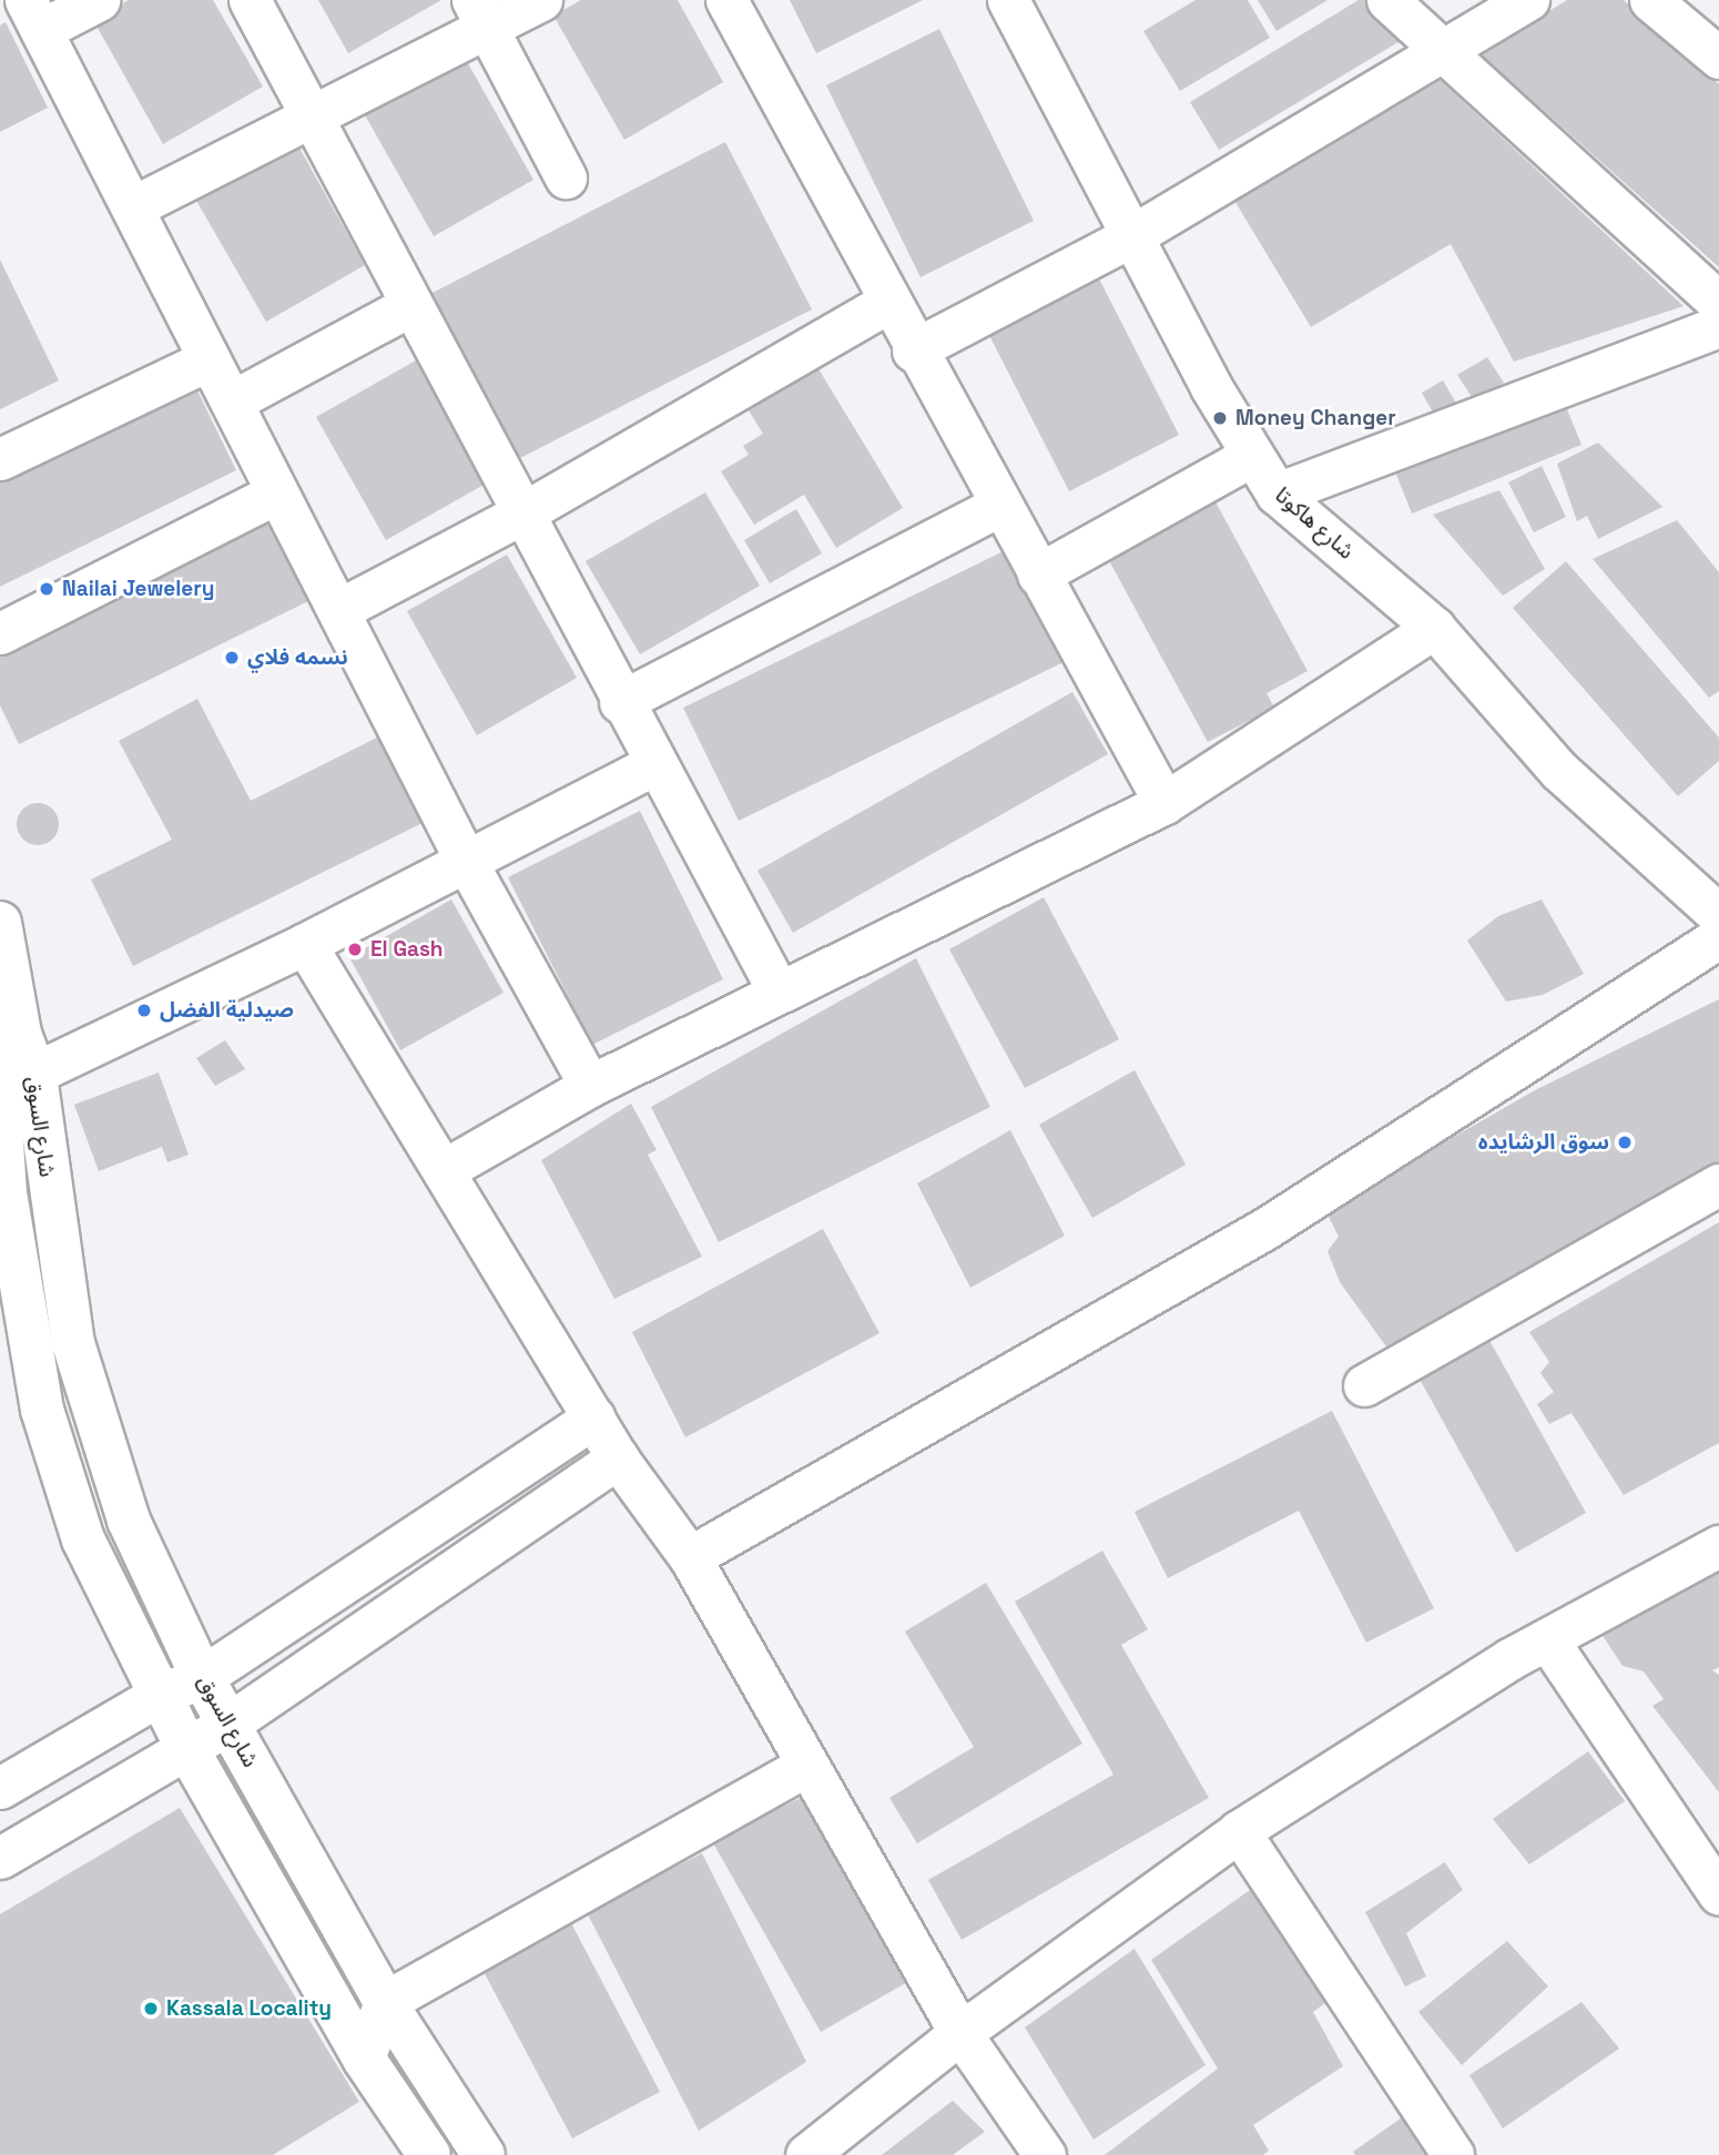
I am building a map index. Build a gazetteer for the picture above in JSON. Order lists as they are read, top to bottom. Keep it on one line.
{"streets":{"main road":["شارع السوق"],"street":["شارع هاكوتا"]},"places":["Money Changer","Nailai Jewelery","نسمه فلاي","El Gash","صيدلية الفضل","سوق الرشايده","Kassala Locality"]}
